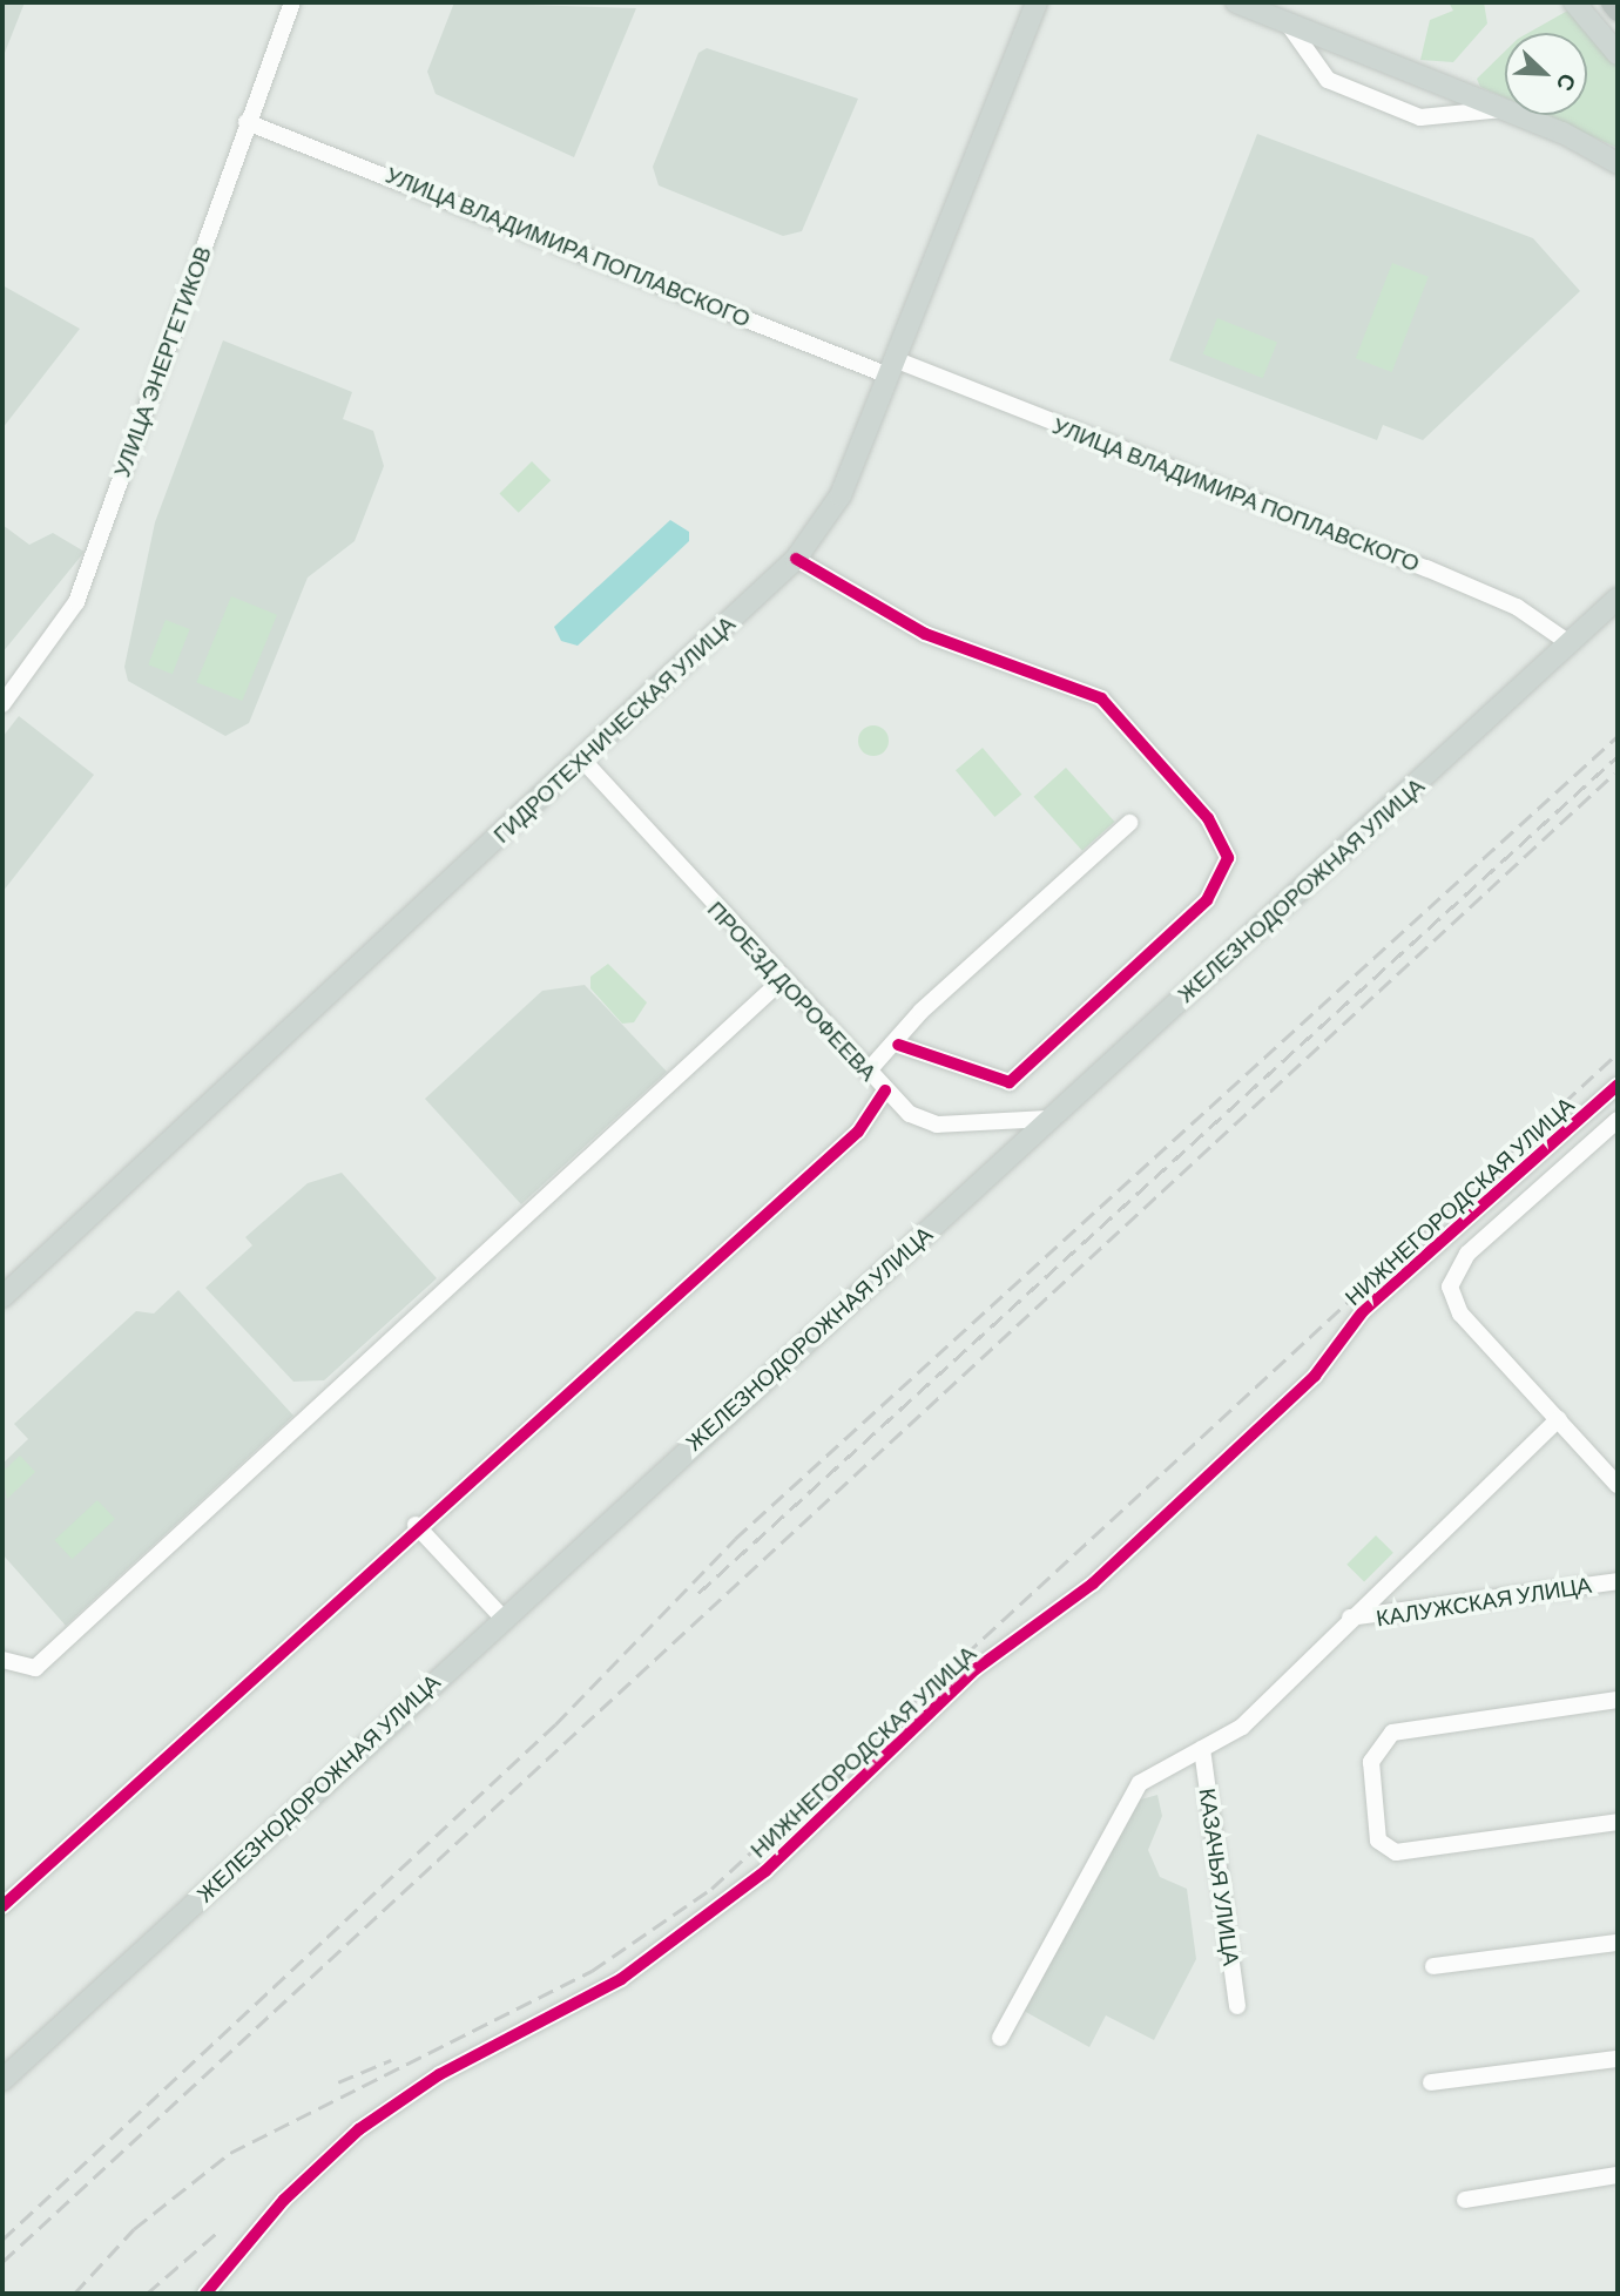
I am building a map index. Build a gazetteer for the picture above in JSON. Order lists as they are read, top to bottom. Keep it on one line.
{"streets":{"main road":["ГИДРОТЕХНИЧЕСКАЯ УЛИЦА","ЖЕЛЕЗНОДОРОЖНАЯ УЛИЦА"],"street":["УЛИЦА ВЛАДИМИРА ПОПЛАВСКОГО","УЛИЦА ЭНЕРГЕТИКОВ","ПРОЕЗД ДОРОФЕЕВА","НИЖНЕГОРОДСКАЯ УЛИЦА","КАЛУЖСКАЯ УЛИЦА","КАЗАЧЬЯ УЛИЦА"]},"crossings":[["УЛИЦА ВЛАДИМИРА ПОПЛАВСКОГО","УЛИЦА ЭНЕРГЕТИКОВ"],["УЛИЦА ВЛАДИМИРА ПОПЛАВСКОГО","ГИДРОТЕХНИЧЕСКАЯ УЛИЦА"],["УЛИЦА ВЛАДИМИРА ПОПЛАВСКОГО","ЖЕЛЕЗНОДОРОЖНАЯ УЛИЦА"],["ГИДРОТЕХНИЧЕСКАЯ УЛИЦА","ПРОЕЗД ДОРОФЕЕВА"],["ЖЕЛЕЗНОДОРОЖНАЯ УЛИЦА","ПРОЕЗД ДОРОФЕЕВА"]],"north":"bottom right"}
